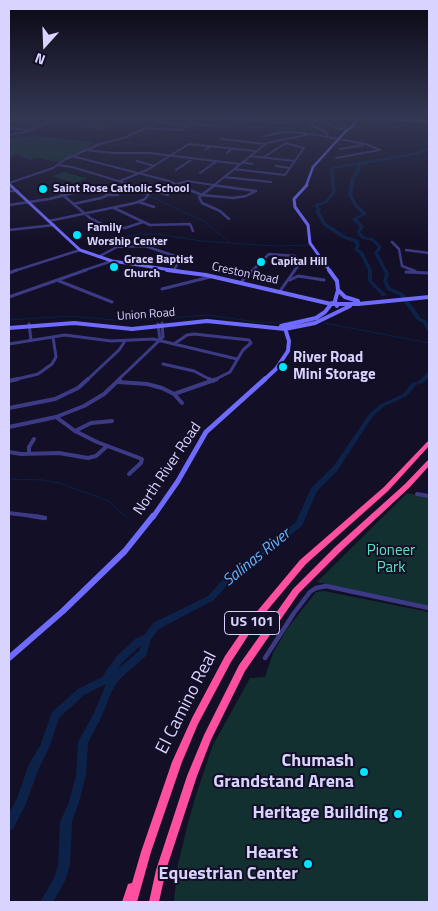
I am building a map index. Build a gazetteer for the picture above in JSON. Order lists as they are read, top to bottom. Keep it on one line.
{"streets":{"highway":["US 101","El Camino Real"],"main road":["Creston Road","Union Road","North River Road"]},"crossings":[["Union Road","North River Road"]],"water":["Salinas River"],"parks":["Pioneer Park"],"places":["Saint Rose Catholic School","Family Worship Center","Capital Hill","Grace Baptist Church","River Road Mini Storage","Chumash Grandstand Arena","Heritage Building","Hearst Equestrian Center"],"north":"bottom"}
